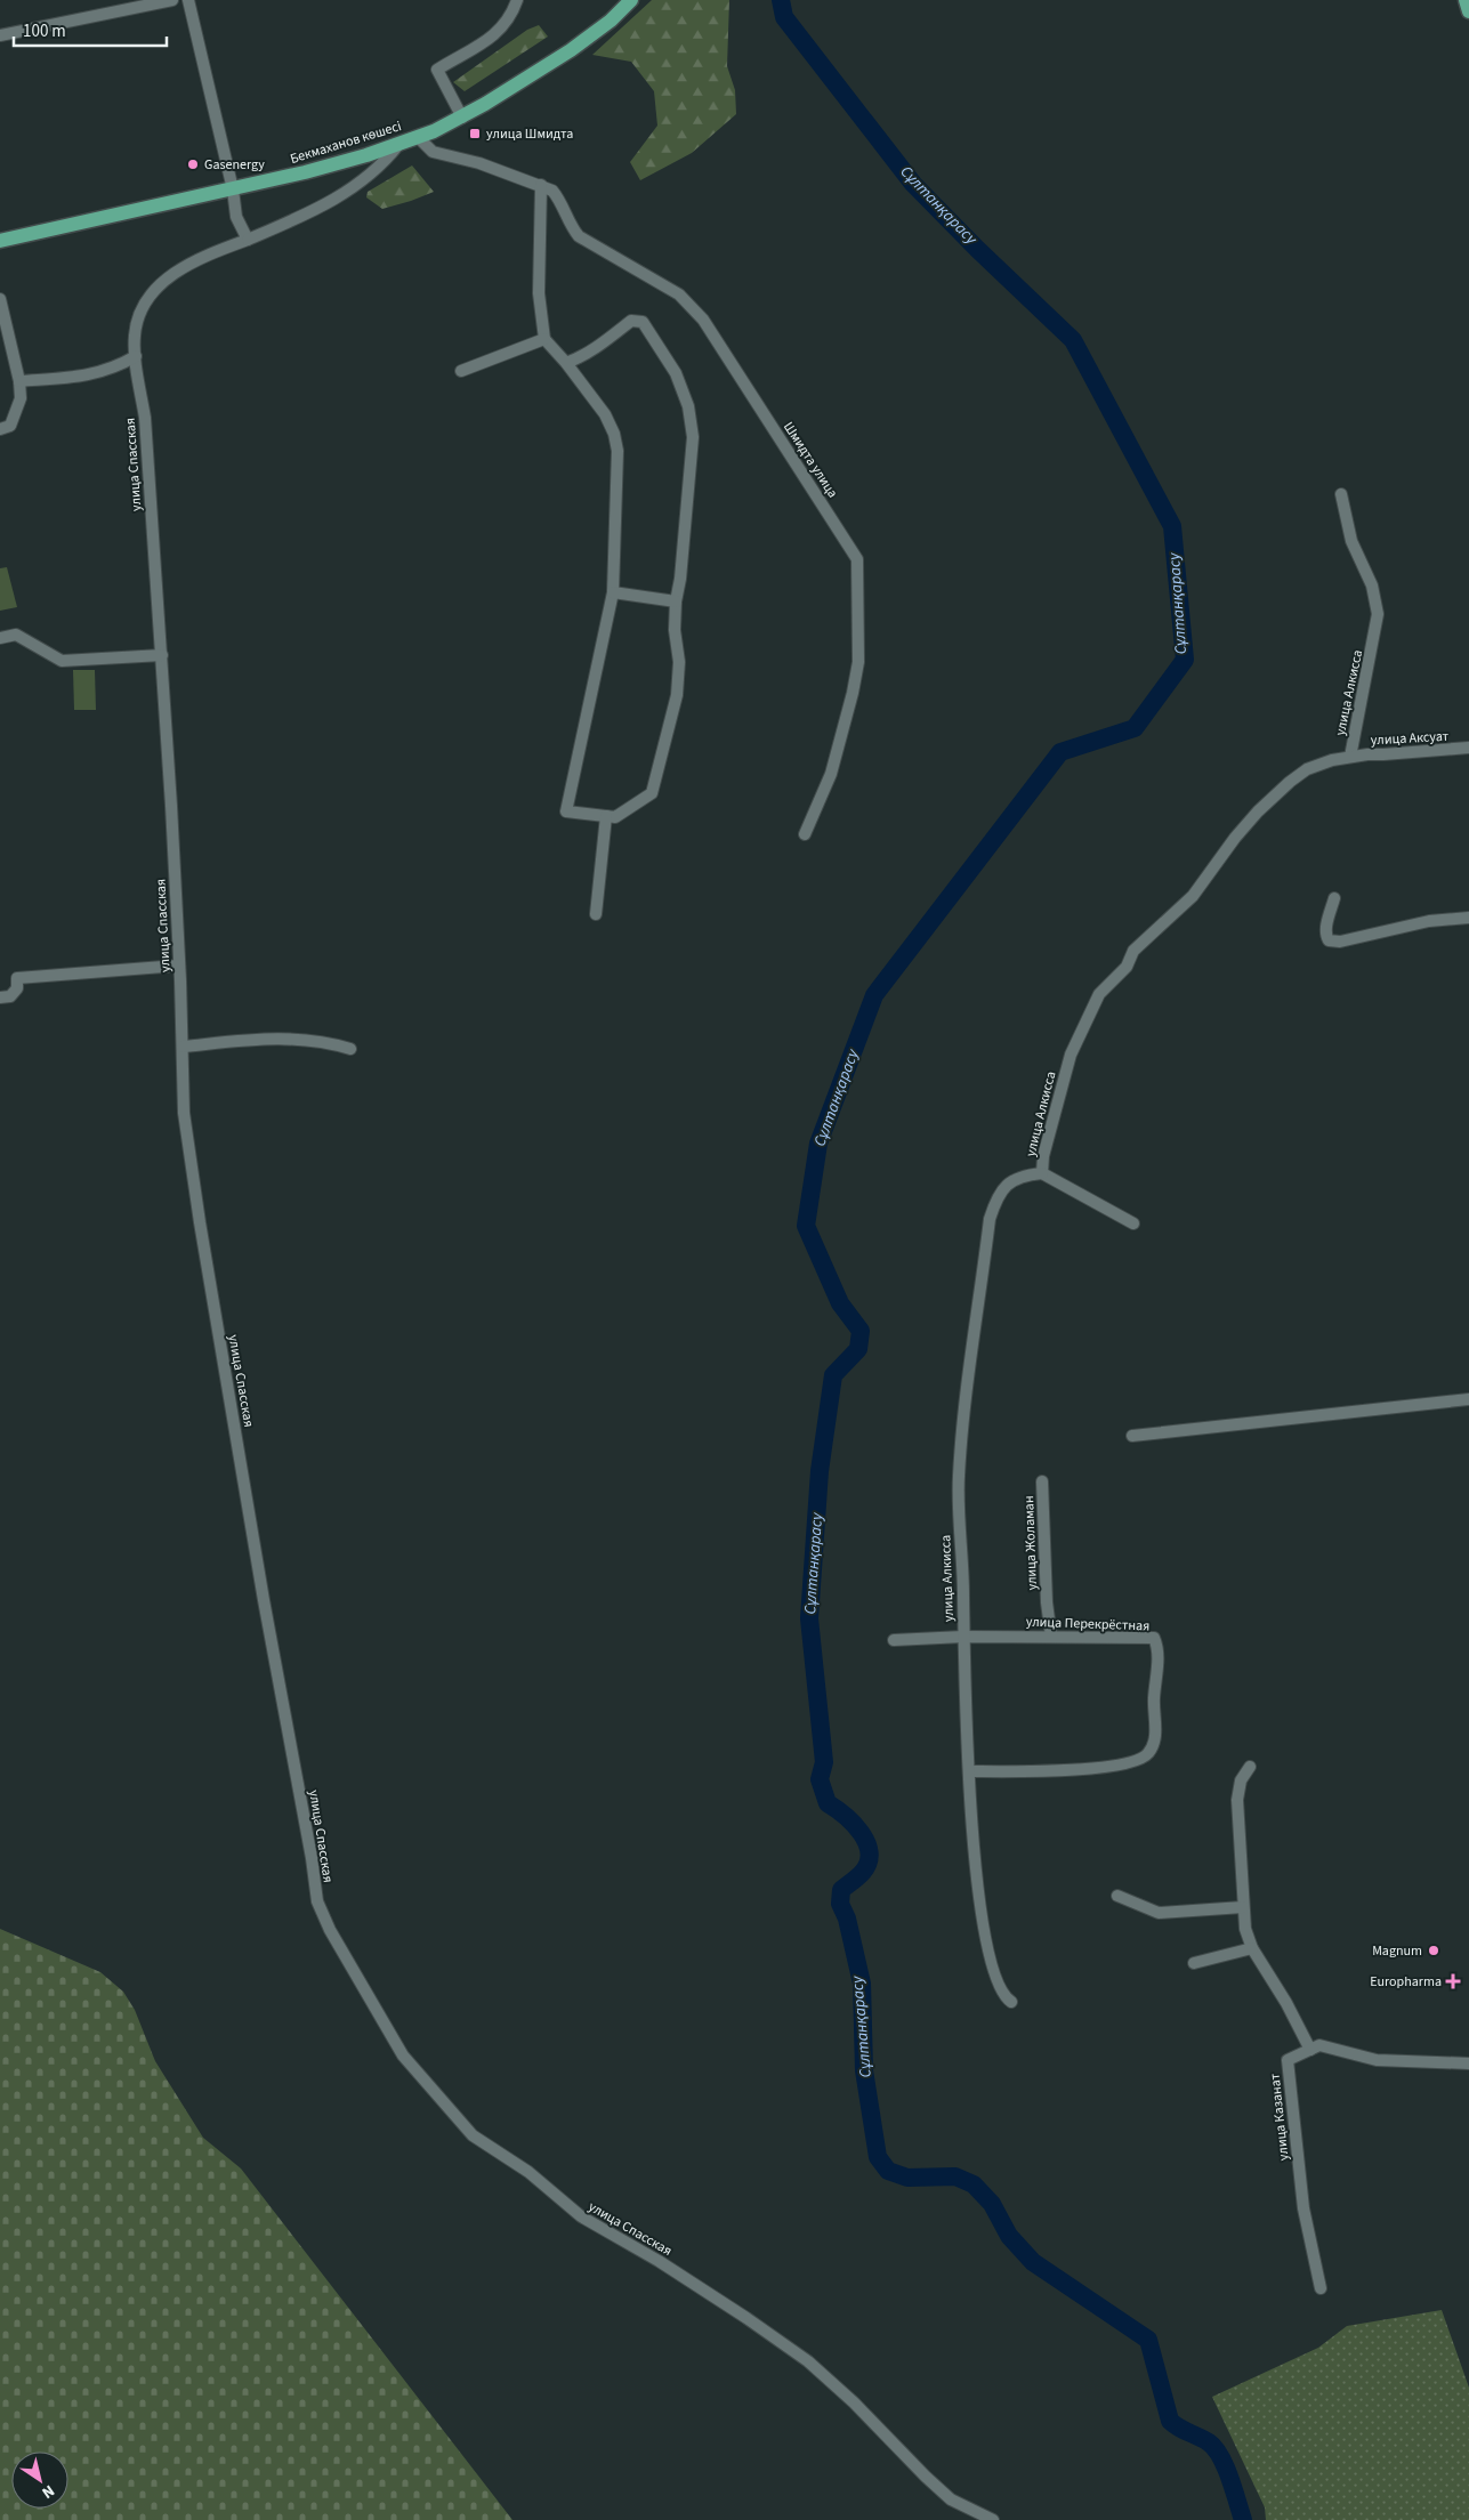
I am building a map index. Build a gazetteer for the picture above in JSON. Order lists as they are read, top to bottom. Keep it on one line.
{"streets":{"main road":["Бекмаханов көшесі"],"street":["Шмидта улица","улица Спасская","улица Алкисса","улица Аксуат","улица Жоламан","улица Перекрёстная","улица Казанат"]},"crossings":[["Бекмаханов көшесі","улица Спасская"],["улица Алкисса","улица Аксуат"],["улица Алкисса","улица Перекрёстная"],["улица Жоламан","улица Перекрёстная"]],"water":["Сұлтанқарасу"],"places":{"transit":["улица Шмидта"],"other":["Gasenergy","Magnum"],"health":["Europharma"]},"scale_bar":"100 m","north":"bottom right"}
